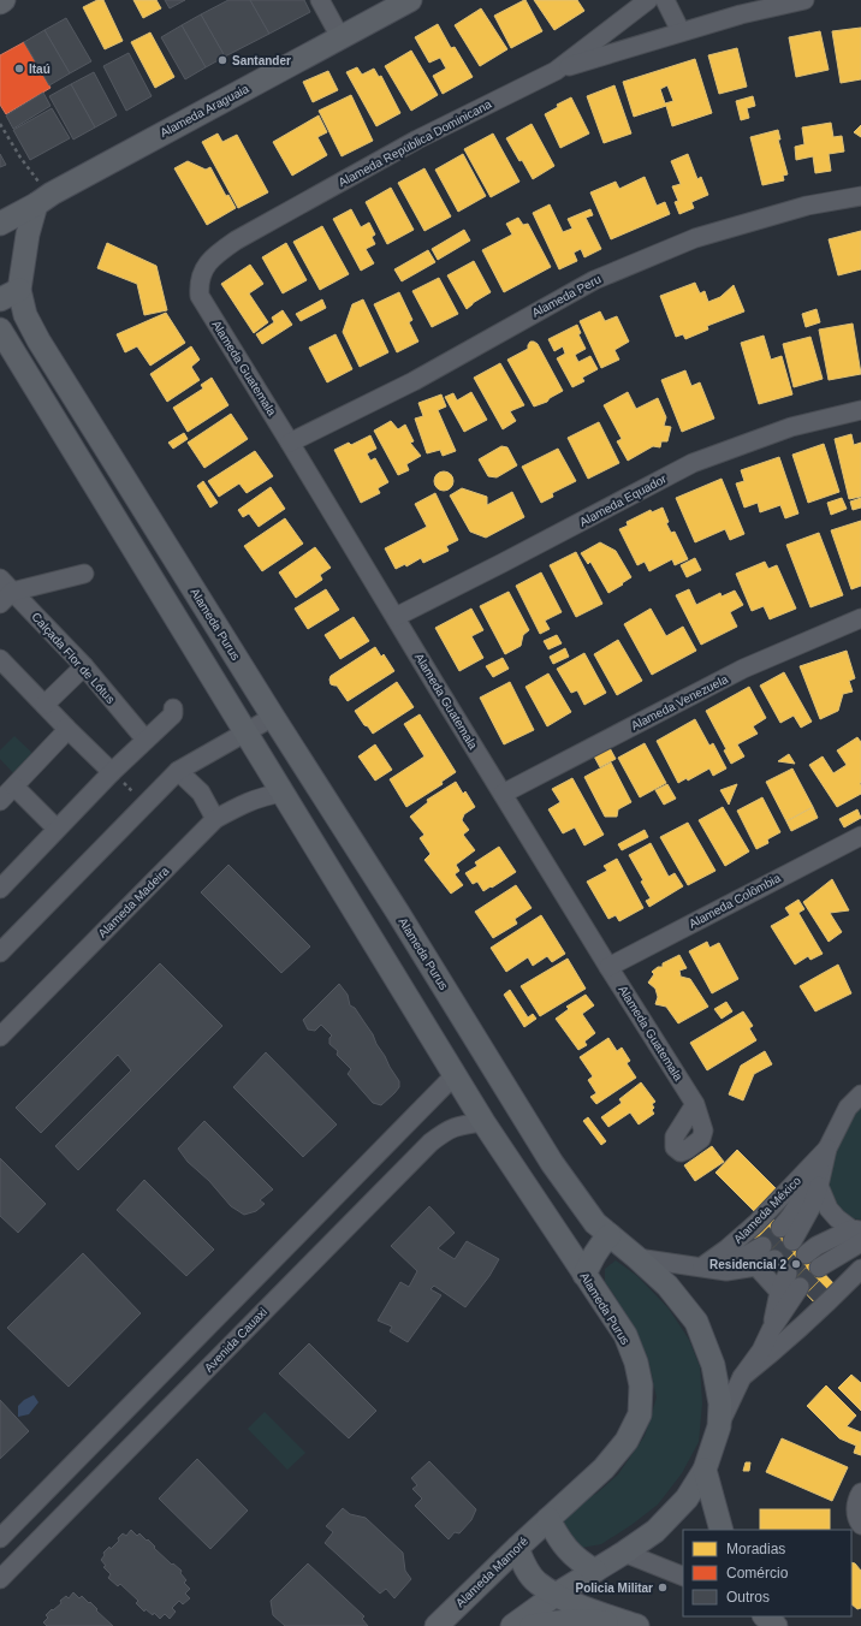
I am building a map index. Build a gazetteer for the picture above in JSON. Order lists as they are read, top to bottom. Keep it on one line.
{"streets":{"main road":["Alameda Araguaia","Alameda Purus","Alameda Mamoré"],"street":["Alameda República Dominicana","Alameda Peru","Alameda Guatemala","Alameda Equador","Calçada Flor de Lótus","Alameda Venezuela","Alameda Colômbia","Alameda Madeira","Alameda México","Avenida Cauaxi"]},"crossings":[["Alameda Araguaia","Alameda Purus"],["Alameda República Dominicana","Alameda Guatemala"],["Alameda Peru","Alameda Guatemala"],["Alameda Guatemala","Alameda Equador"],["Alameda Guatemala","Alameda Venezuela"],["Alameda Guatemala","Alameda Colômbia"],["Alameda Purus","Alameda Madeira"],["Alameda Purus","Avenida Cauaxi"],["Alameda Purus","Alameda Mamoré"]],"places":["Santander","Itaú","Residencial 2","Policia Militar"],"legend":["Moradias","Comércio","Outros"]}
